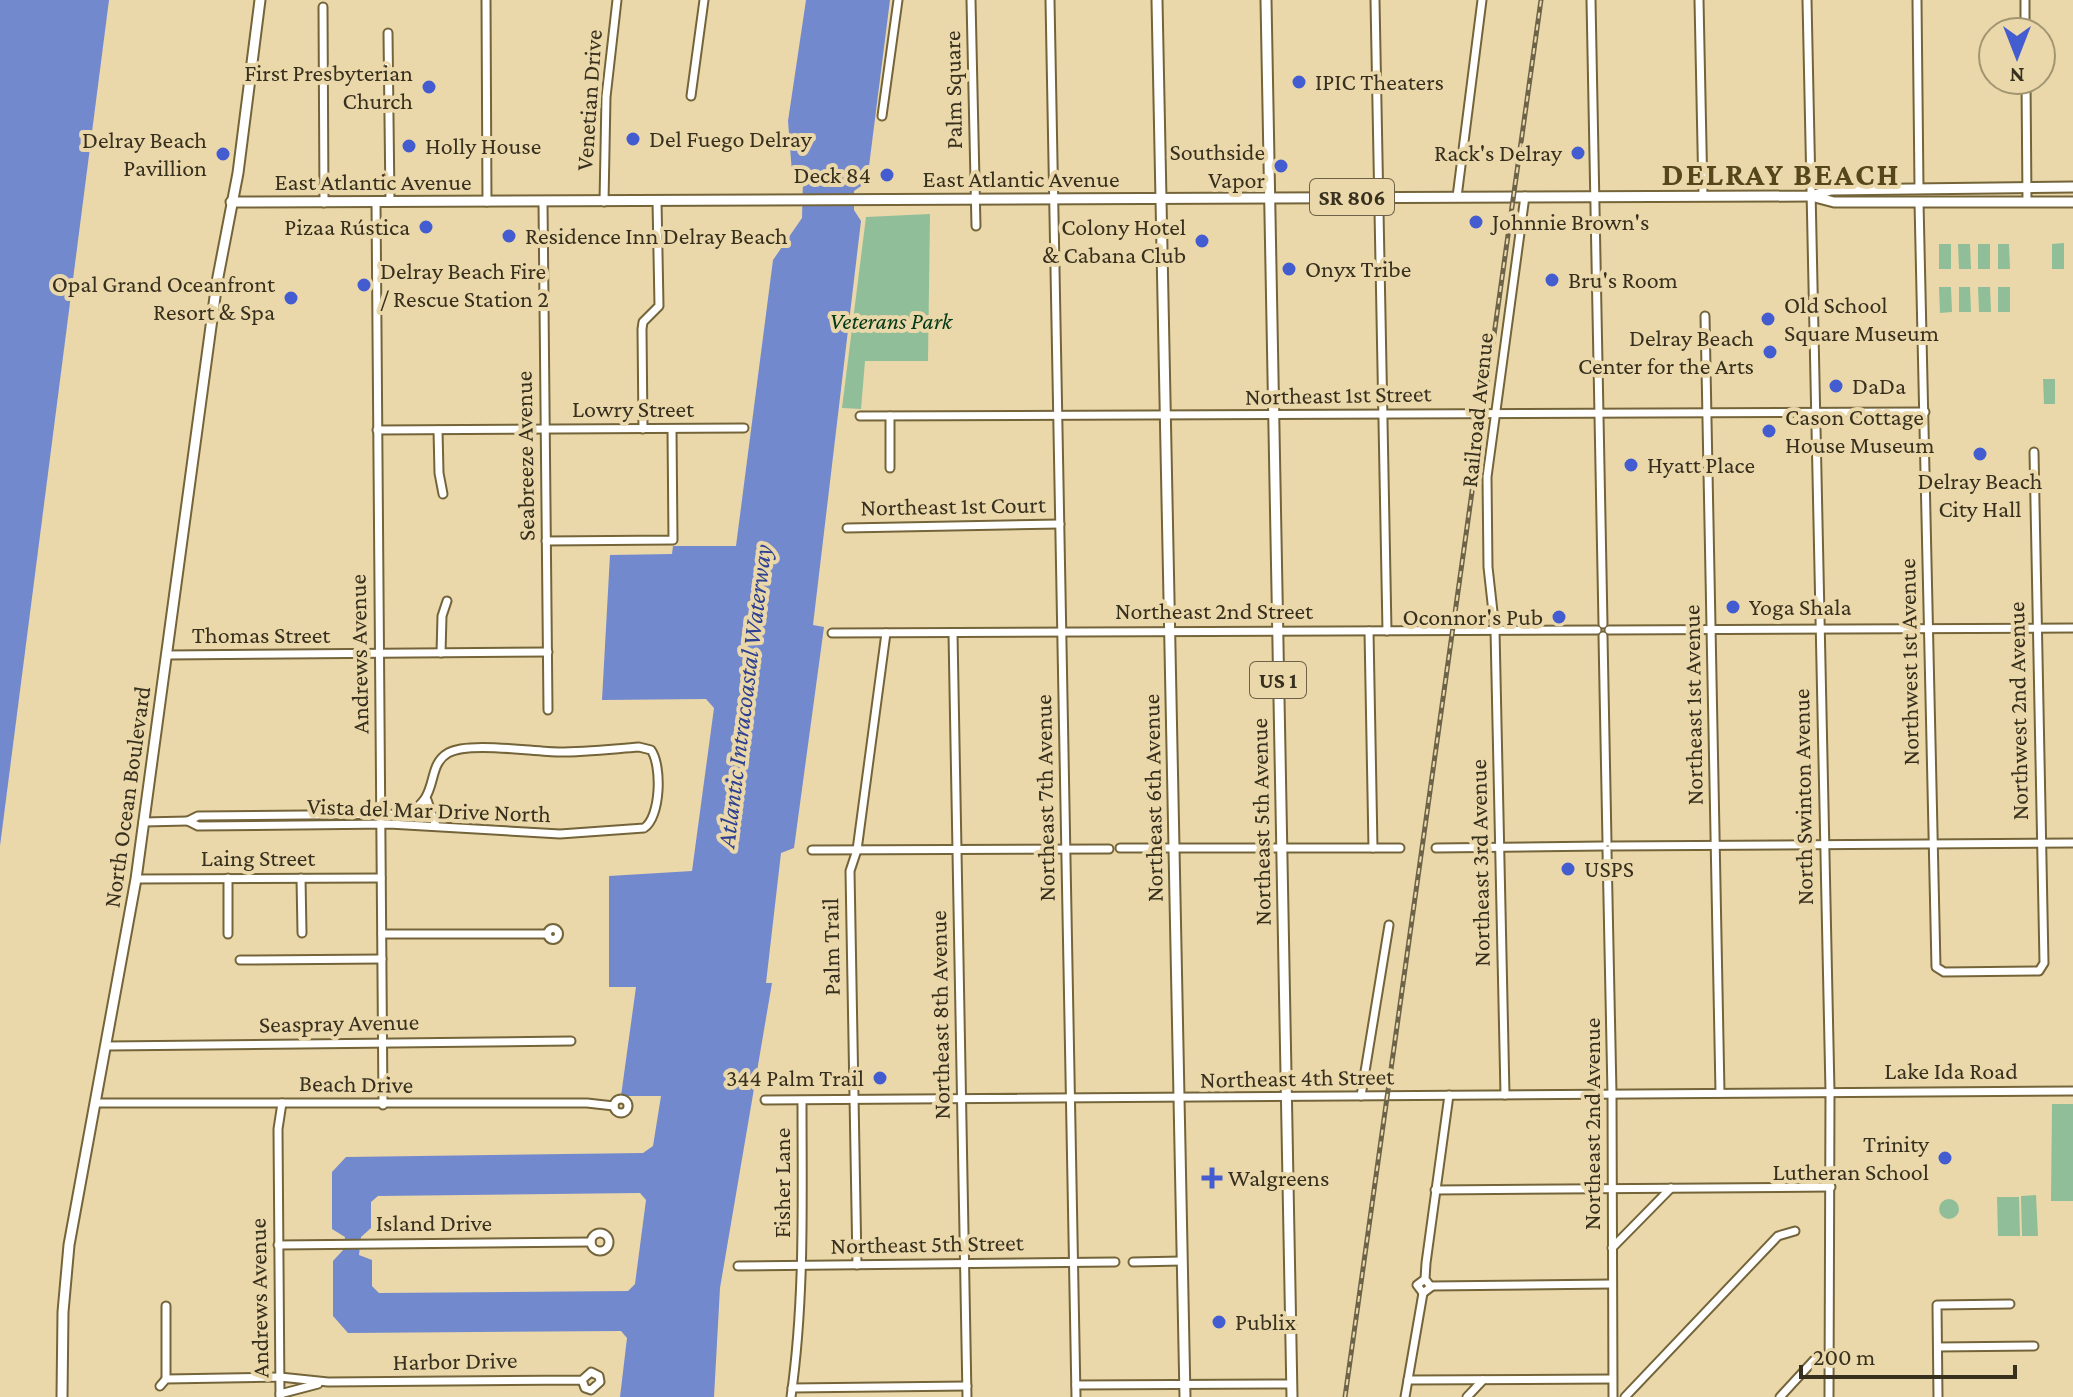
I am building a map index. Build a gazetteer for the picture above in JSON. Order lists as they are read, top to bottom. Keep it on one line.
{"streets":{"main road":["East Atlantic Avenue","SR 806","US 1","North Ocean Boulevard","Northeast 6th Avenue","Northeast 5th Avenue"],"street":["Palm Square","Venetian Drive","Northeast 1st Street","Lowry Street","Railroad Avenue","Seabreeze Avenue","Northeast 1st Court","Northeast 2nd Street","Thomas Street","Andrews Avenue","Northwest 1st Avenue","Northeast 1st Avenue","Northwest 2nd Avenue","North Swinton Avenue","Northeast 7th Avenue","Vista del Mar Drive North","Laing Street","Northeast 3rd Avenue","Palm Trail","Northeast 8th Avenue","Seaspray Avenue","Lake Ida Road","Northeast 4th Street","Beach Drive","Northeast 2nd Avenue","Fisher Lane","Island Drive","Northeast 5th Street","Harbor Drive"]},"crossings":[["Palm Square","East Atlantic Avenue"],["Venetian Drive","East Atlantic Avenue"],["East Atlantic Avenue","SR 806"],["East Atlantic Avenue","Railroad Avenue"],["East Atlantic Avenue","Seabreeze Avenue"],["East Atlantic Avenue","Andrews Avenue"],["East Atlantic Avenue","US 1"],["East Atlantic Avenue","North Ocean Boulevard"],["East Atlantic Avenue","North Swinton Avenue"],["East Atlantic Avenue","Northeast 7th Avenue"],["East Atlantic Avenue","Northeast 6th Avenue"],["East Atlantic Avenue","Northeast 5th Avenue"],["East Atlantic Avenue","Northeast 2nd Avenue"],["SR 806","Northwest 1st Avenue"],["SR 806","North Swinton Avenue"],["Northeast 1st Street","Railroad Avenue"],["Northeast 1st Street","Northwest 1st Avenue"],["Northeast 1st Street","Northeast 1st Avenue"],["Northeast 1st Street","North Swinton Avenue"],["Northeast 1st Street","Northeast 7th Avenue"],["Northeast 1st Street","Northeast 6th Avenue"],["Northeast 1st Street","Northeast 5th Avenue"],["Northeast 1st Street","Northeast 2nd Avenue"],["Lowry Street","Seabreeze Avenue"],["Lowry Street","Andrews Avenue"],["Railroad Avenue","Northeast 2nd Street"],["Railroad Avenue","Northeast 3rd Avenue"],["Seabreeze Avenue","Thomas Street"],["Northeast 1st Court","Northeast 7th Avenue"],["Northeast 2nd Street","Northwest 1st Avenue"],["Northeast 2nd Street","Northeast 1st Avenue"],["Northeast 2nd Street","Northwest 2nd Avenue"],["Northeast 2nd Street","North Swinton Avenue"],["Northeast 2nd Street","Northeast 7th Avenue"],["Northeast 2nd Street","Northeast 6th Avenue"],["Northeast 2nd Street","Northeast 5th Avenue"],["Northeast 2nd Street","Northeast 3rd Avenue"],["Northeast 2nd Street","Palm Trail"],["Northeast 2nd Street","Northeast 8th Avenue"],["Northeast 2nd Street","Northeast 2nd Avenue"],["Thomas Street","Andrews Avenue"],["Thomas Street","North Ocean Boulevard"],["Andrews Avenue","Vista del Mar Drive North"],["Andrews Avenue","Laing Street"],["Andrews Avenue","Seaspray Avenue"],["Andrews Avenue","Beach Drive"],["Andrews Avenue","Island Drive"],["Andrews Avenue","Harbor Drive"],["Northwest 1st Avenue","Northwest 2nd Avenue"],["US 1","Northeast 5th Avenue"],["Northeast 1st Avenue","Northeast 4th Street"],["North Ocean Boulevard","Vista del Mar Drive North"],["North Ocean Boulevard","Laing Street"],["North Ocean Boulevard","Seaspray Avenue"],["North Ocean Boulevard","Beach Drive"],["North Swinton Avenue","Lake Ida Road"],["North Swinton Avenue","Northeast 4th Street"],["Northeast 7th Avenue","Northeast 4th Street"],["Northeast 7th Avenue","Northeast 5th Street"],["Northeast 6th Avenue","Northeast 4th Street"],["Northeast 5th Avenue","Northeast 4th Street"],["Northeast 3rd Avenue","Northeast 4th Street"],["Palm Trail","Northeast 4th Street"],["Palm Trail","Northeast 5th Street"],["Northeast 8th Avenue","Northeast 4th Street"],["Northeast 8th Avenue","Northeast 5th Street"],["Lake Ida Road","Northeast 4th Street"],["Northeast 4th Street","Northeast 2nd Avenue"],["Northeast 4th Street","Fisher Lane"],["Fisher Lane","Northeast 5th Street"]],"districts":["DELRAY BEACH"],"water":["Atlantic Intracoastal Waterway"],"parks":["Veterans Park"],"places":{"other":["IPIC Theaters","First Presbyterian Church","Del Fuego Delray","Holly House","Rack's Delray","Delray Beach Pavillion","Southside Vapor","Deck 84","Johnnie Brown's","Pizaa Rústica","Residence Inn Delray Beach","Colony Hotel & Cabana Club","Onyx Tribe","Bru's Room","Delray Beach Fire / Rescue Station 2","Opal Grand Oceanfront Resort & Spa","Old School Square Museum","Delray Beach Center for the Arts","DaDa","Cason Cottage House Museum","Delray Beach City Hall","Hyatt Place","Yoga Shala","Oconnor's Pub","USPS","344 Palm Trail","Trinity Lutheran School","Publix"],"health":["Walgreens"]},"scale_bar":"200 m","north":"bottom"}
